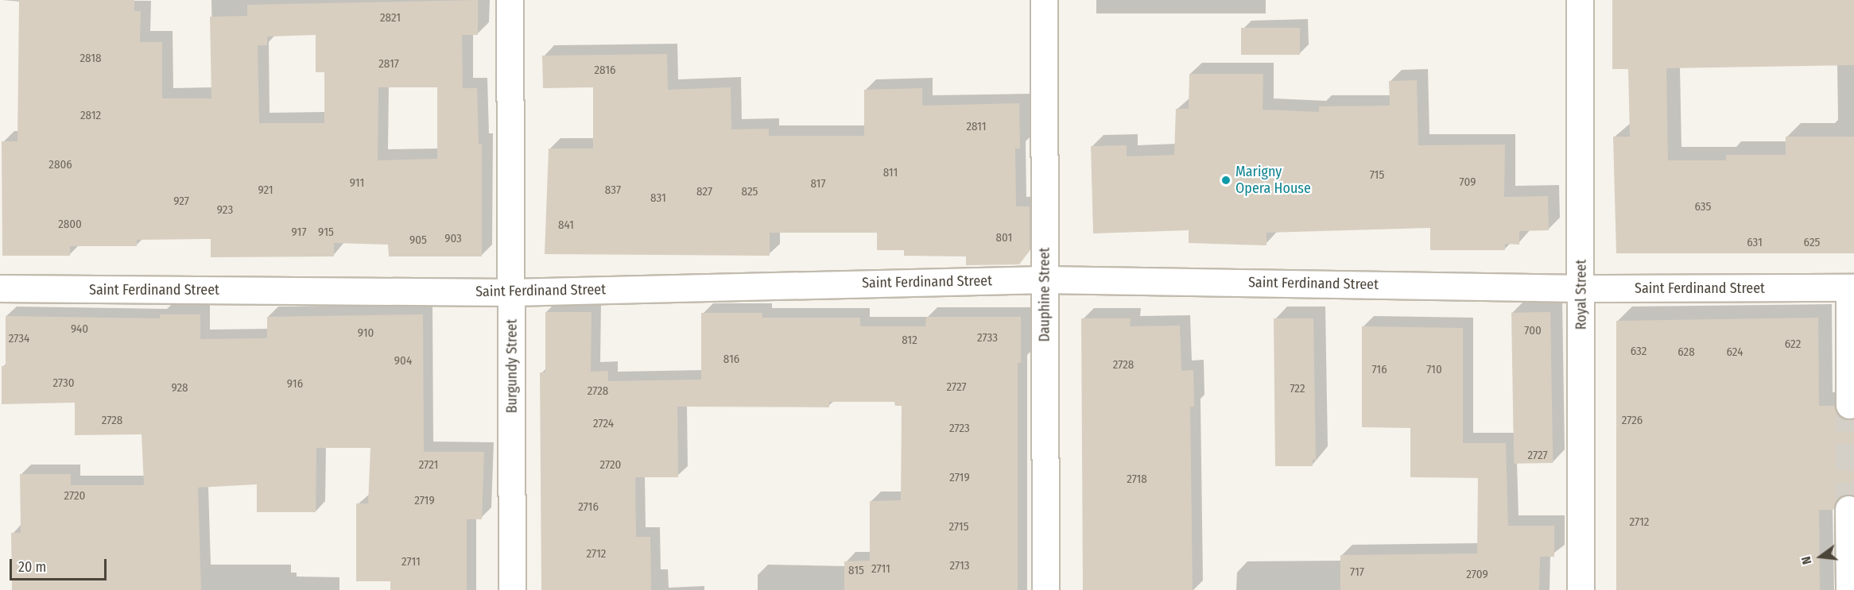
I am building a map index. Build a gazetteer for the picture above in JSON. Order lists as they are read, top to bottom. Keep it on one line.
{"streets":{"street":["Saint Ferdinand Street","Dauphine Street","Royal Street","Burgundy Street"]},"crossings":[["Saint Ferdinand Street","Dauphine Street"],["Saint Ferdinand Street","Royal Street"],["Saint Ferdinand Street","Burgundy Street"]],"places":["Marigny Opera House"],"house_numbers":["2821","2818","2817","2816","2812","2811","2806","811","715","709","911","817","921","837","827","825","831","927","635","923","2800","841","917","915","801","903","905","631","625","940","700","910","2733","2734","812","622","632","628","624","816","904","2728","716","710","2730","916","2727","928","722","2728","2728","2726","2724","2723","2727","2721","2720","2719","2718","2720","2719","2716","2712","2715","2712","2711","2713","2711","815","717","2709"],"scale_bar":"20 m","north":"left"}
